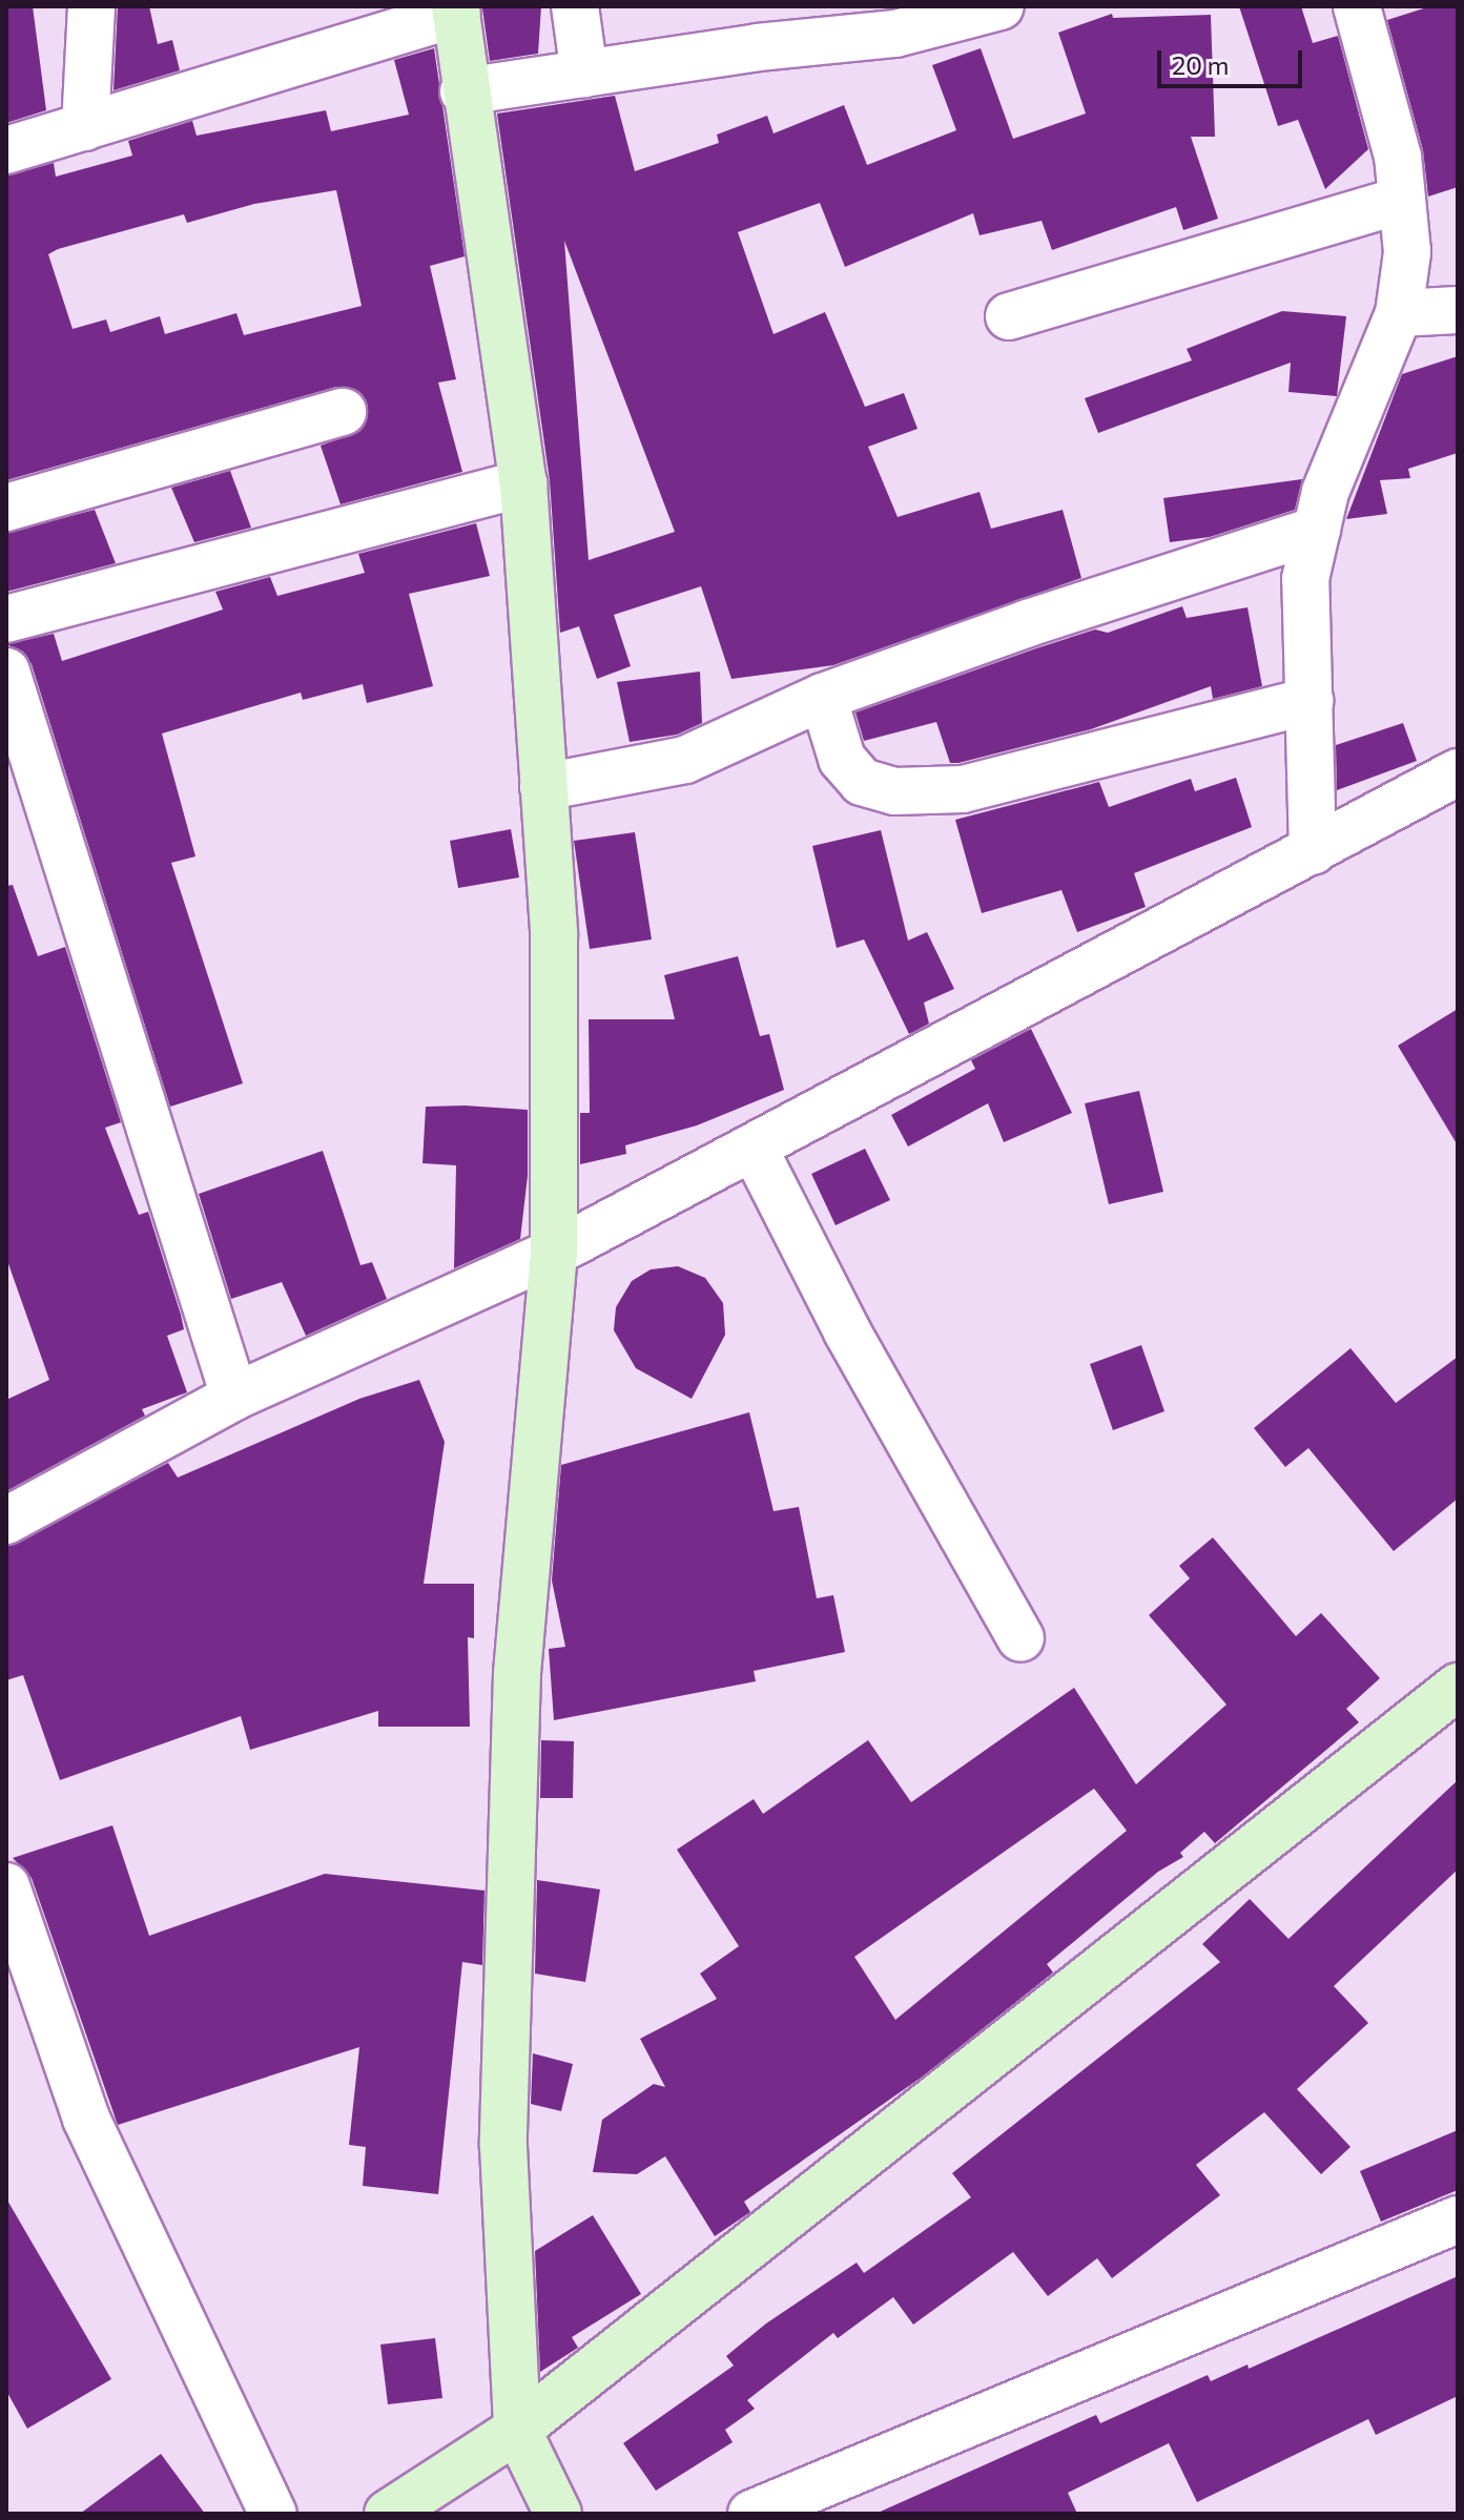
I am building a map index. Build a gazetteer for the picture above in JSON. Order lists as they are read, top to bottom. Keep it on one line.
{"scale_bar":"20 m"}
